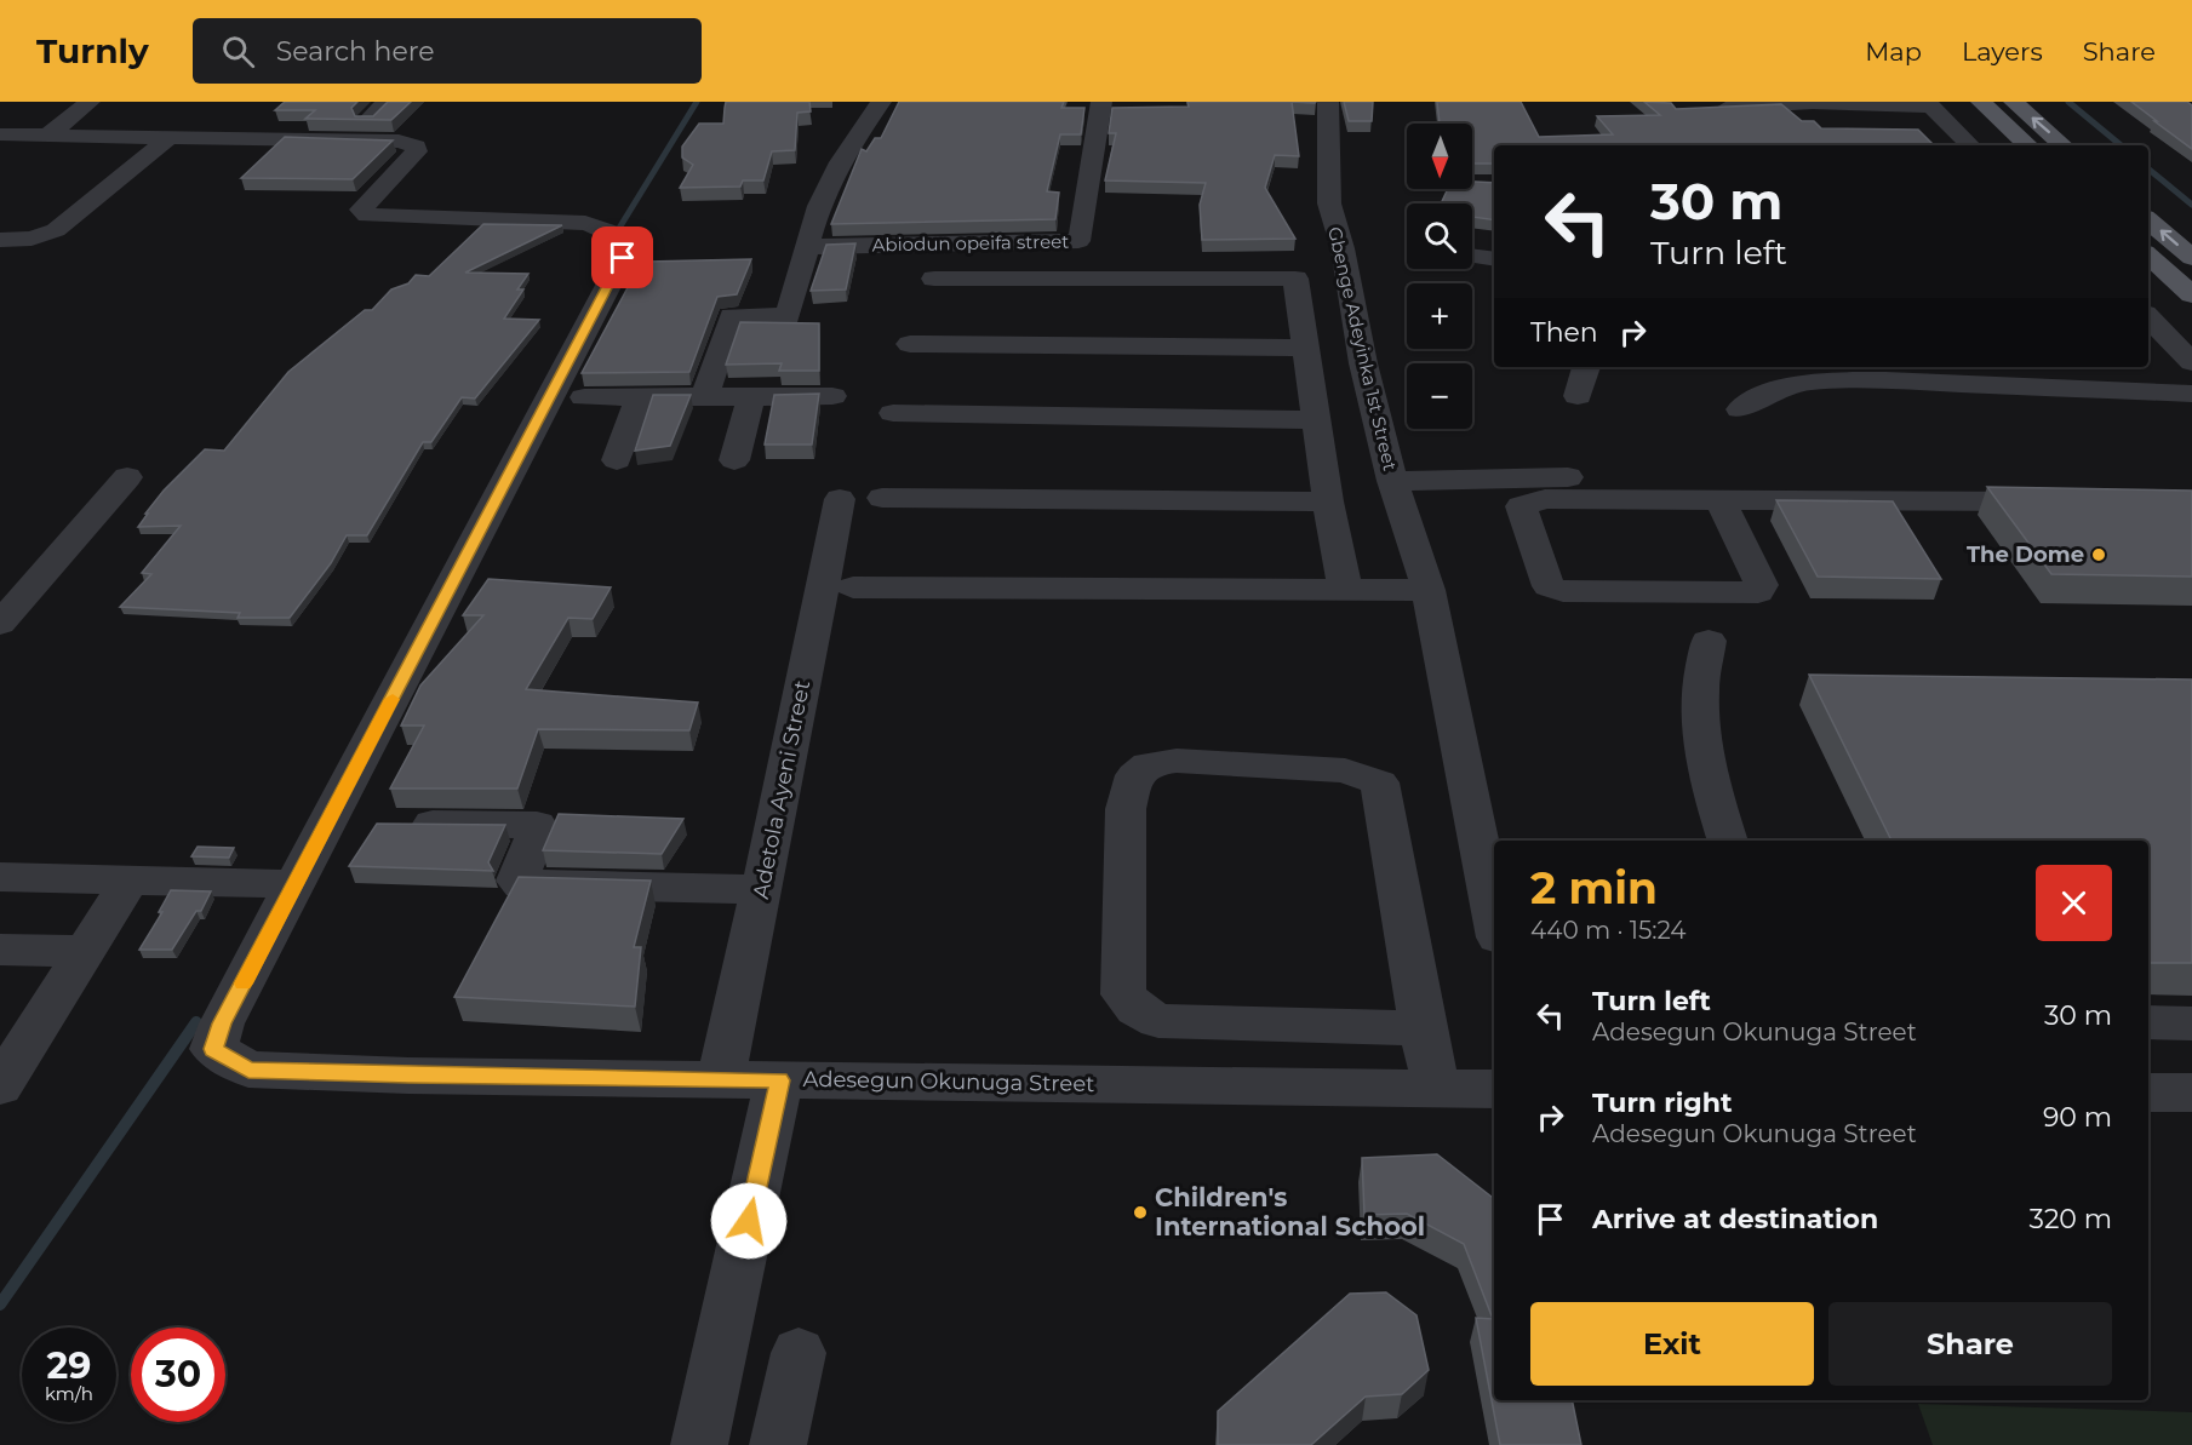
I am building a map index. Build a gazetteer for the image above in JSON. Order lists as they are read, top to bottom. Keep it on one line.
{"streets":{"street":["Abiodun opeifa street","Gbenge Adeyinka 1st Street","Adetola Ayeni Street","Adesegun Okunuga Street"]},"crossings":[["Adetola Ayeni Street","Adesegun Okunuga Street"]],"places":["The Dome","Children's International School"],"north":"bottom","page":{"header":"Turnly","search":"Search here","nav":["Map","Layers","Share"],"map_buttons":["+","−"],"turn":["30 m","Turn left"],"then":"Then","heading":["2 min","440 m · 15:24"],"list":[{"name":"Turn left","note":"Adesegun Okunuga Street","value":"30 m"},{"name":"Turn right","note":"Adesegun Okunuga Street","value":"90 m"},{"name":"Arrive at destination","value":"320 m"}],"buttons":["Exit","Share"],"speed":"29 km/h","limit":"30"}}
